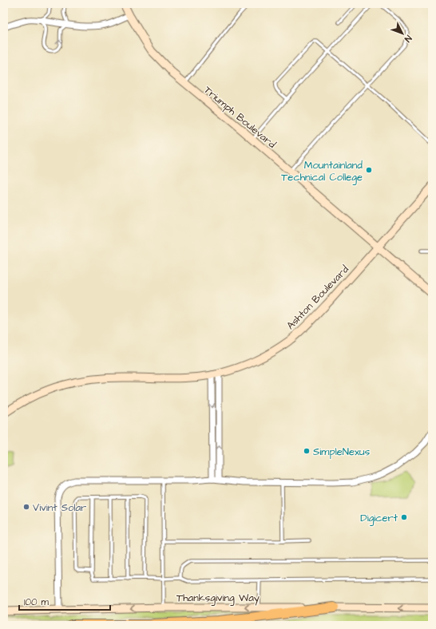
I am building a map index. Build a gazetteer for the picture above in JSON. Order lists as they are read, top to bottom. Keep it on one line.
{"streets":{"main road":["Triumph Boulevard","Ashton Boulevard","Thanksgiving Way"]},"crossings":[["Triumph Boulevard","Ashton Boulevard"]],"one_way":["Thanksgiving Way"],"places":["Mountainland Technical College","SimpleNexus","Vivint Solar","Digicert"],"scale_bar":"100 m","north":"bottom right"}
